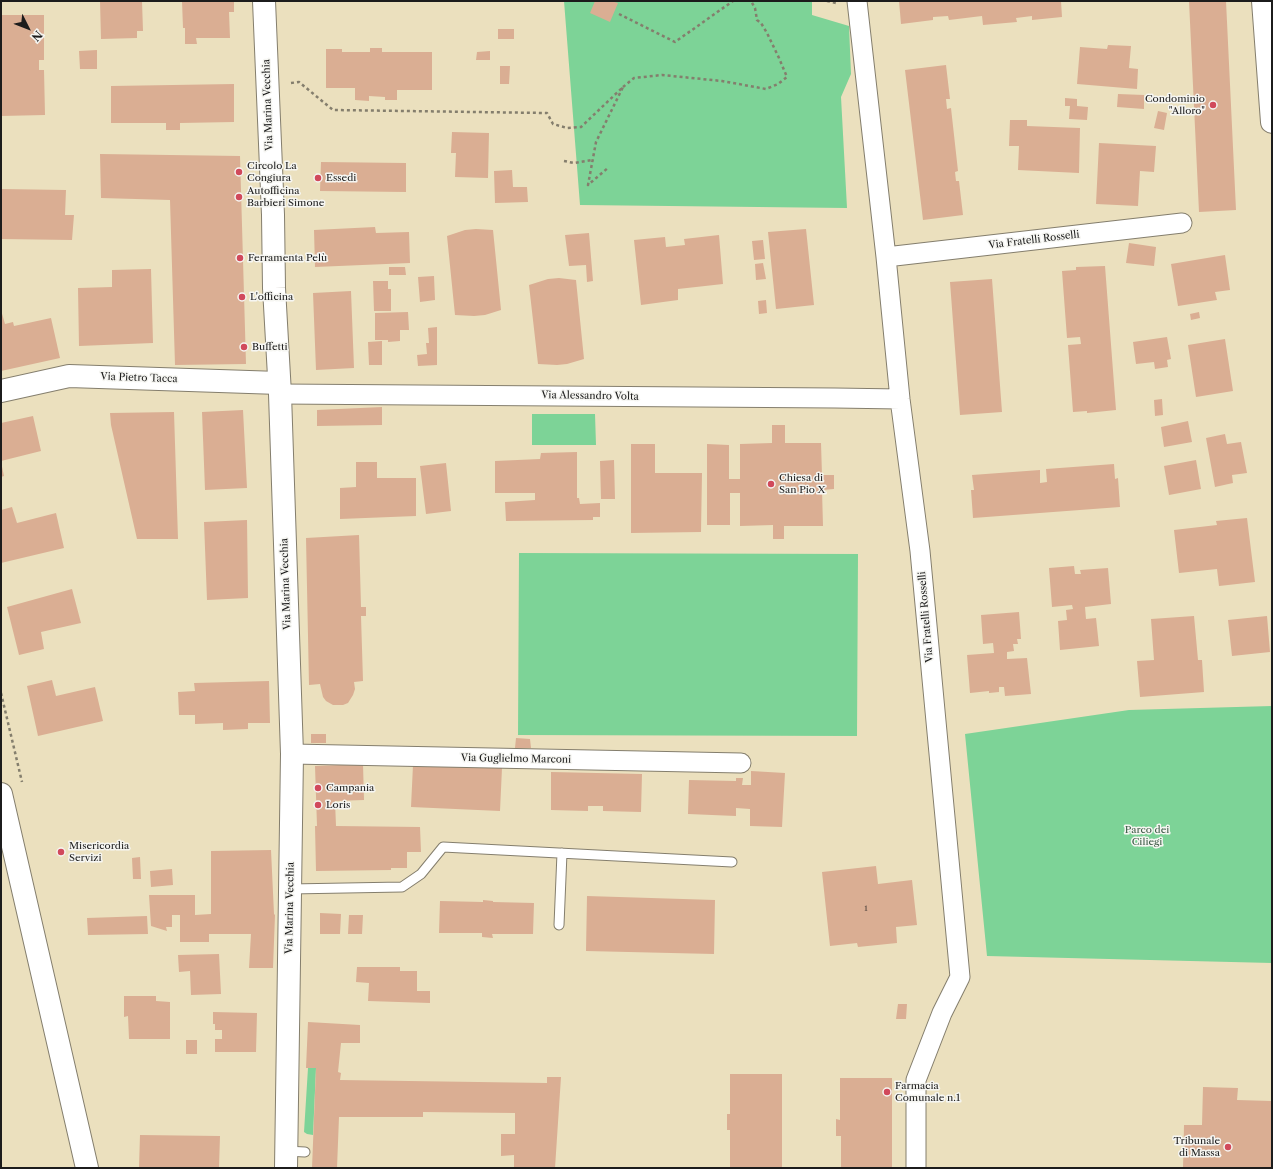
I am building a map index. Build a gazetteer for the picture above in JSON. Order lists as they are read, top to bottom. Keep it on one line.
{"streets":{"main road":["Via Marina Vecchia","Via Pietro Tacca"],"street":["Via Fratelli Rosselli","Via Alessandro Volta","Via Guglielmo Marconi"]},"crossings":[["Via Marina Vecchia","Via Pietro Tacca"],["Via Marina Vecchia","Via Alessandro Volta"],["Via Marina Vecchia","Via Guglielmo Marconi"],["Via Fratelli Rosselli","Via Alessandro Volta"],["Via Pietro Tacca","Via Alessandro Volta"]],"parks":["Parco dei Ciliegi"],"places":["Condominio \"Alloro\"","Circolo La Congiura","Essedi","Autofficina Barbieri Simone","Ferramenta Pelù","L'officina","Buffetti","Chiesa di San Pio X","Campania","Loris","Misericordia Servizi","Farmacia Comunale n.1","Tribunale di Massa"],"house_numbers":["1"],"north":"bottom right"}
